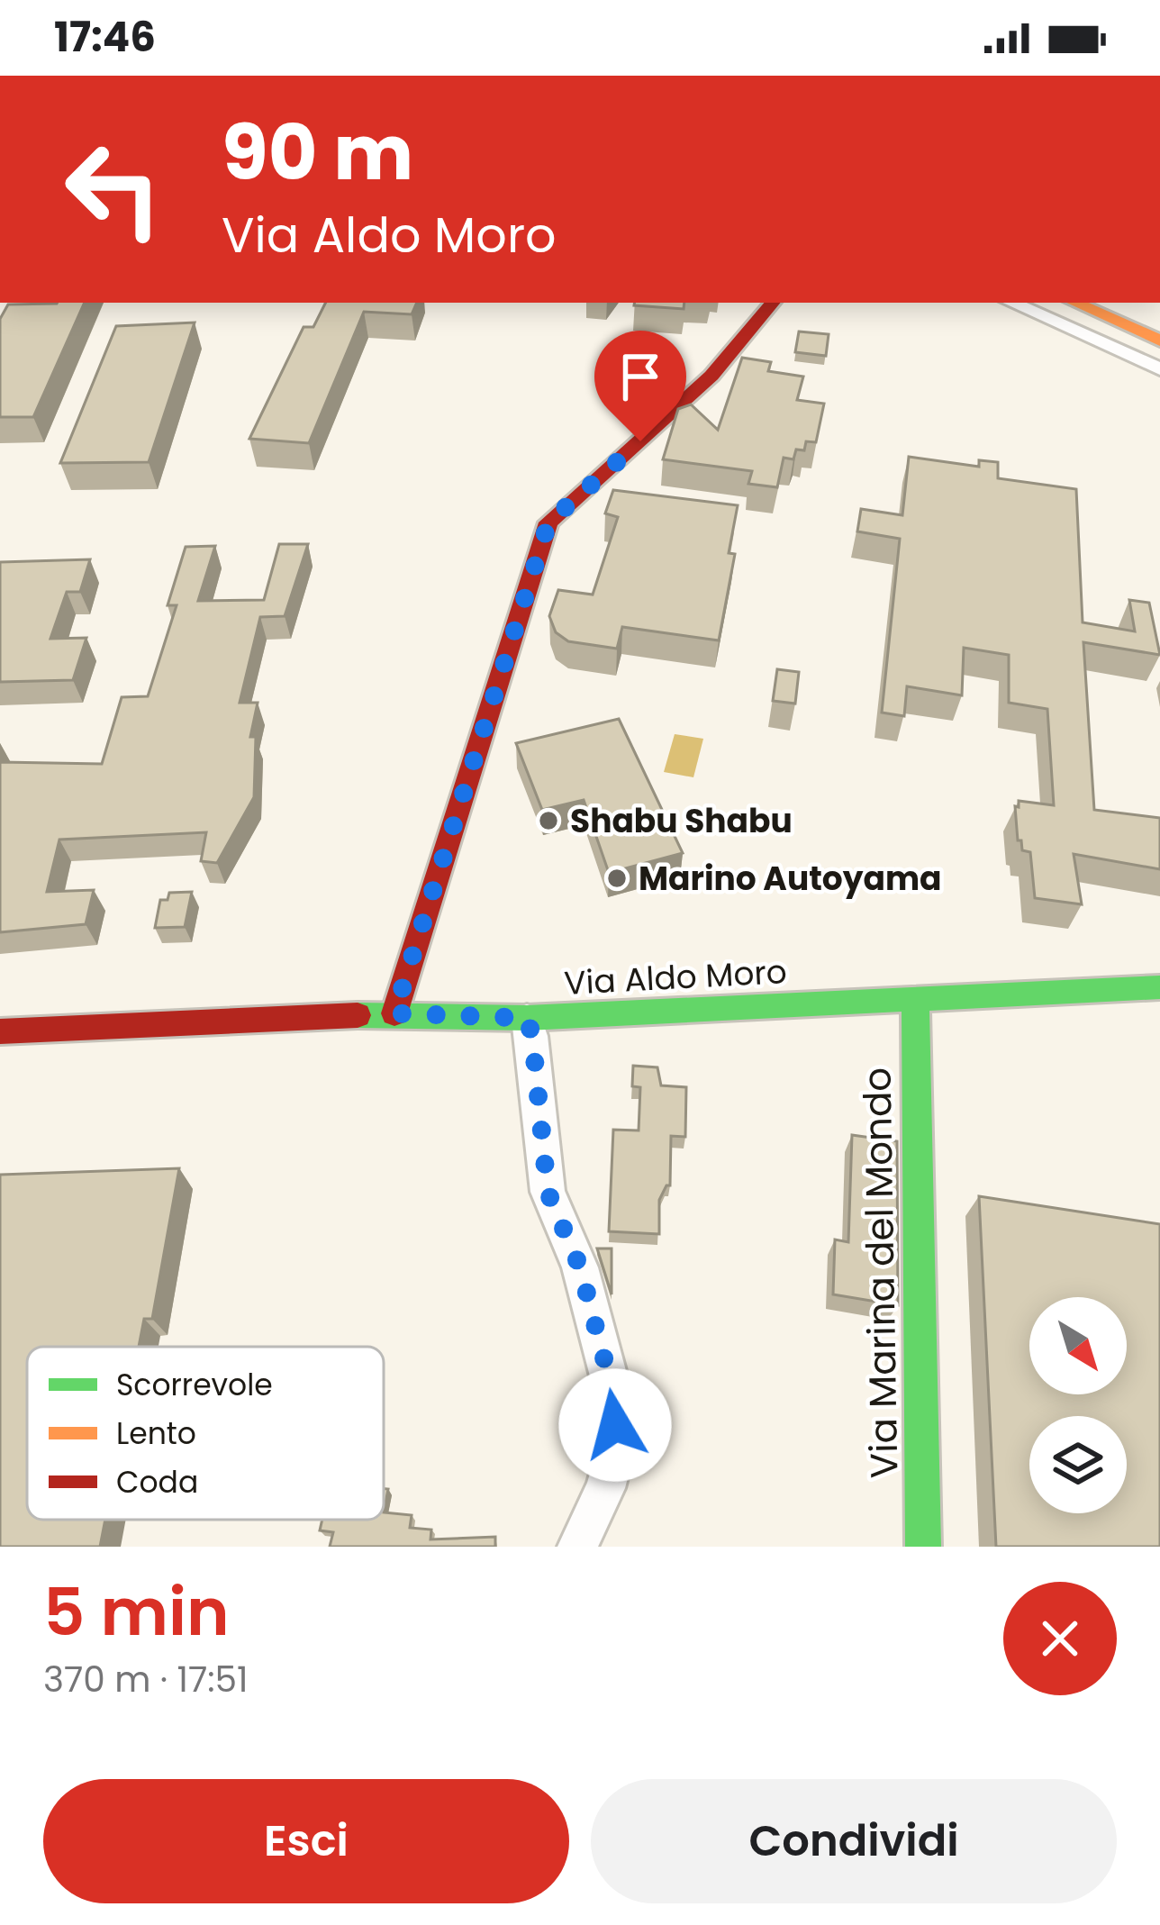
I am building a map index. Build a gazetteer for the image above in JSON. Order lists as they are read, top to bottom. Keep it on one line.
{"streets":{"main road":["Via Aldo Moro","Via Marina del Mondo"]},"crossings":[["Via Aldo Moro","Via Marina del Mondo"]],"places":["Shabu Shabu","Marino Autoyama"],"legend":["Scorrevole","Lento","Coda"],"north":"bottom right","page":{"status":"17:46","turn":["90 m","Via Aldo Moro"],"heading":["5 min","370 m · 17:51"],"buttons":["Esci","Condividi"]}}
